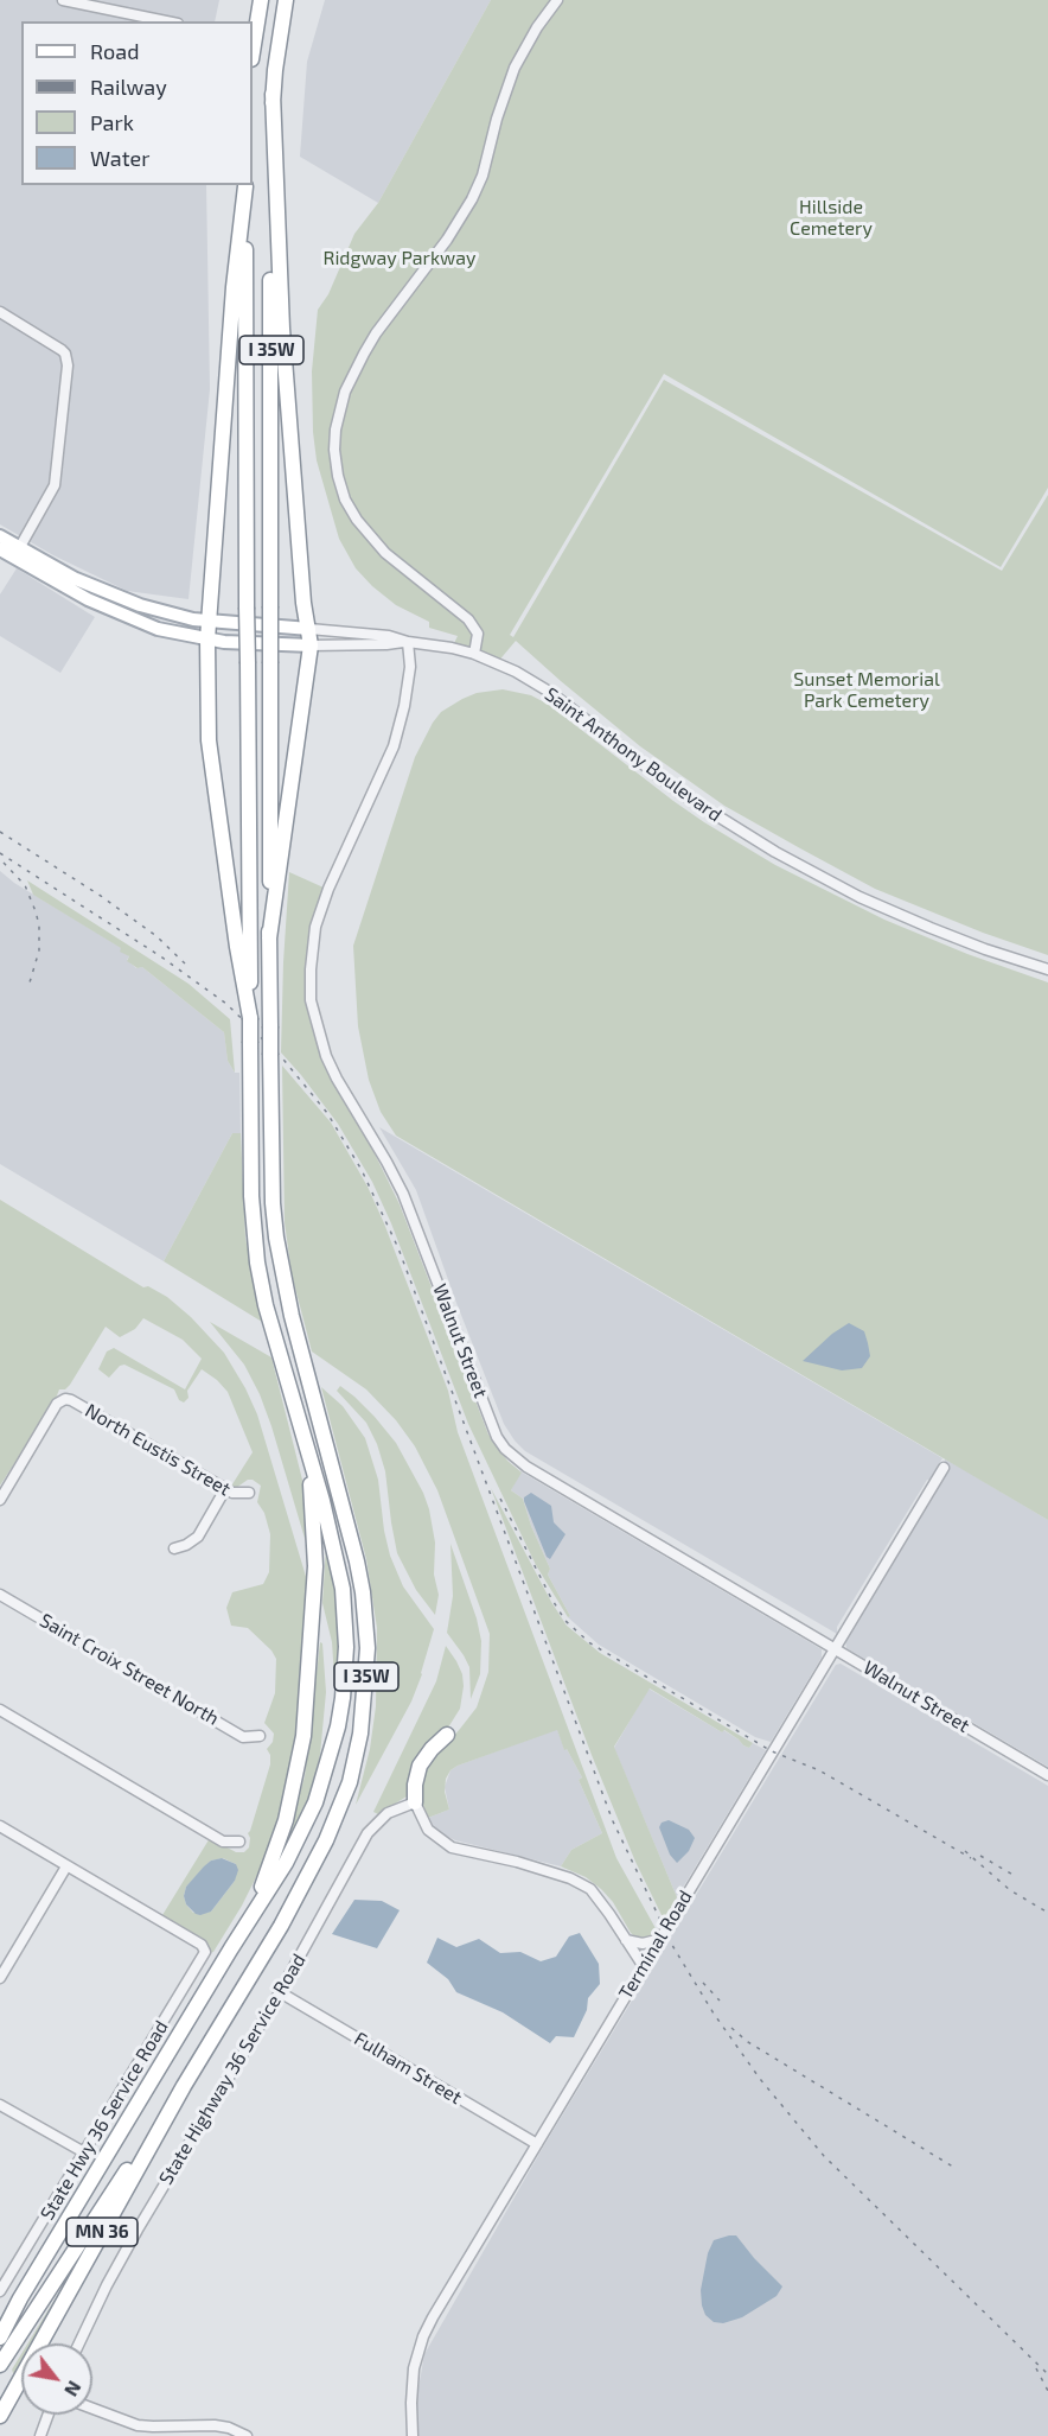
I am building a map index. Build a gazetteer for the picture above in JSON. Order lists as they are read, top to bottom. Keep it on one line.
{"streets":{"highway":["I 35W","MN 36"],"main road":["Saint Anthony Boulevard"],"street":["Walnut Street","North Eustis Street","Saint Croix Street North","Terminal Road","Fulham Street","State Highway 36 Service Road","State Hwy 36 Service Road"]},"crossings":[["I 35W","MN 36"],["Saint Anthony Boulevard","Walnut Street"],["Walnut Street","Terminal Road"],["Terminal Road","Fulham Street"],["Fulham Street","State Highway 36 Service Road"]],"parks":["Hillside Cemetery","Ridgway Parkway","Sunset Memorial Park Cemetery"],"legend":["Road","Railway","Park","Water"],"north":"bottom right"}
